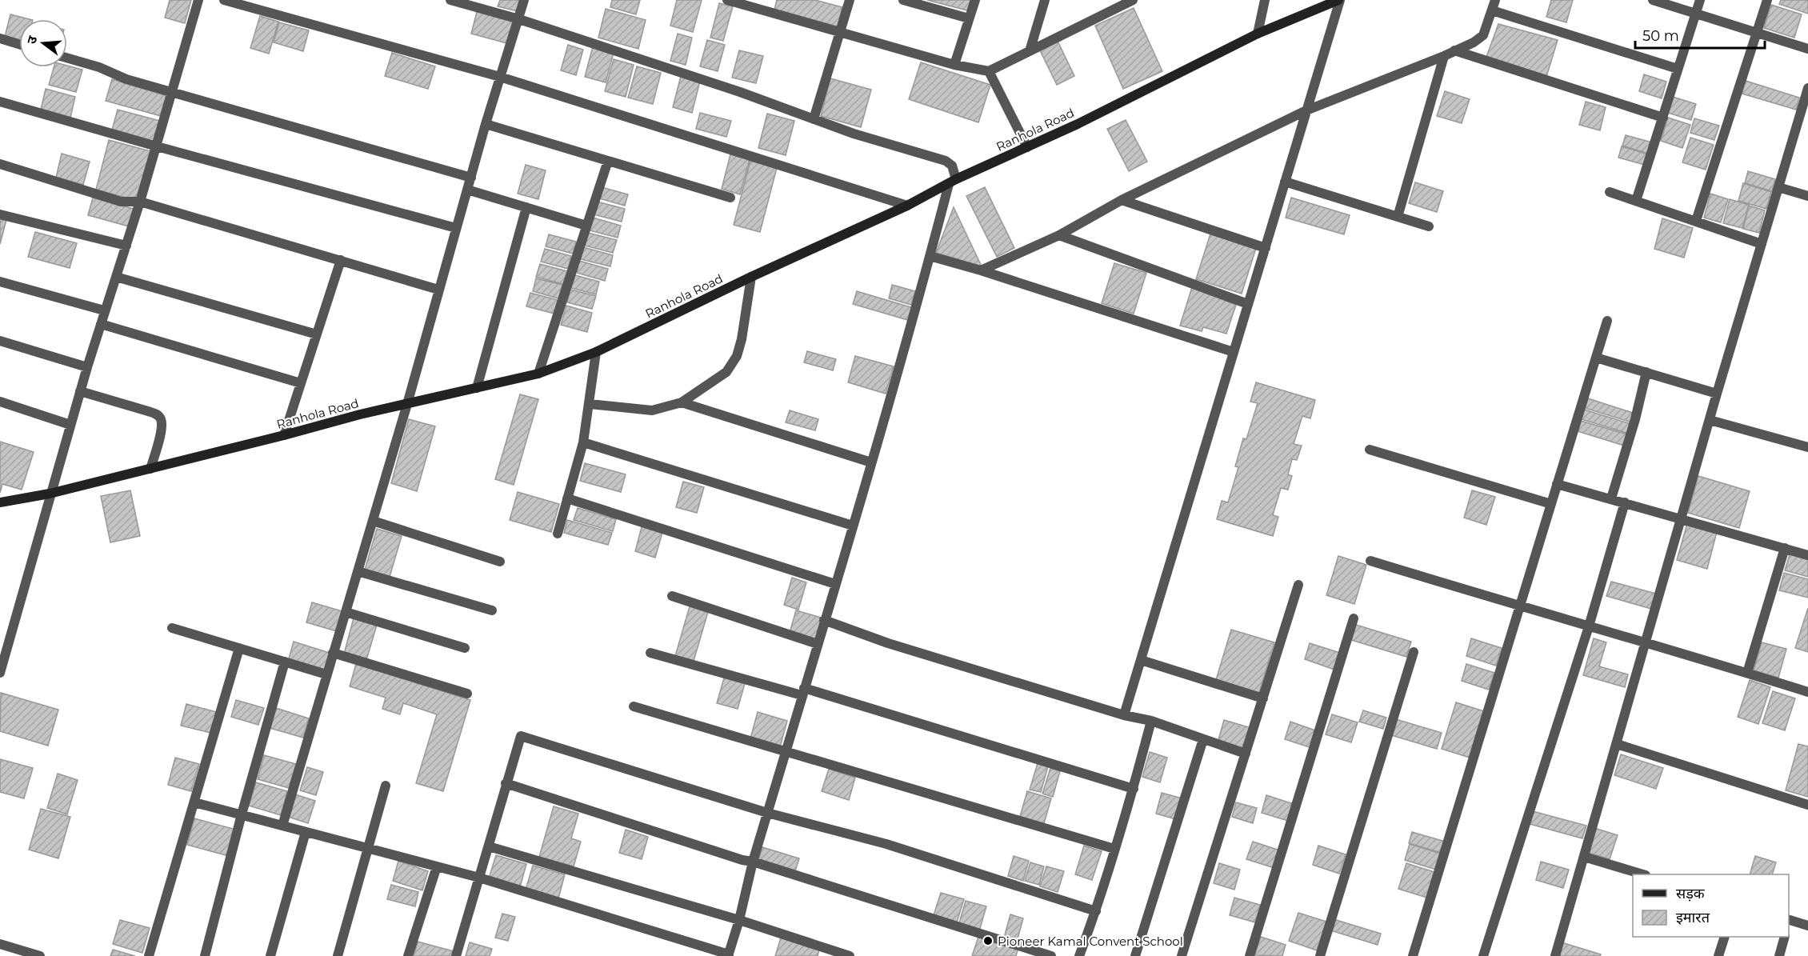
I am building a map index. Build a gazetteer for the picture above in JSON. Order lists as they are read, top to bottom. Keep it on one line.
{"streets":{"street":["Ranhola Road"]},"places":["Pioneer Kamal Convent School"],"legend":["सड़क","इमारत"],"scale_bar":"50 m","north":"left"}
